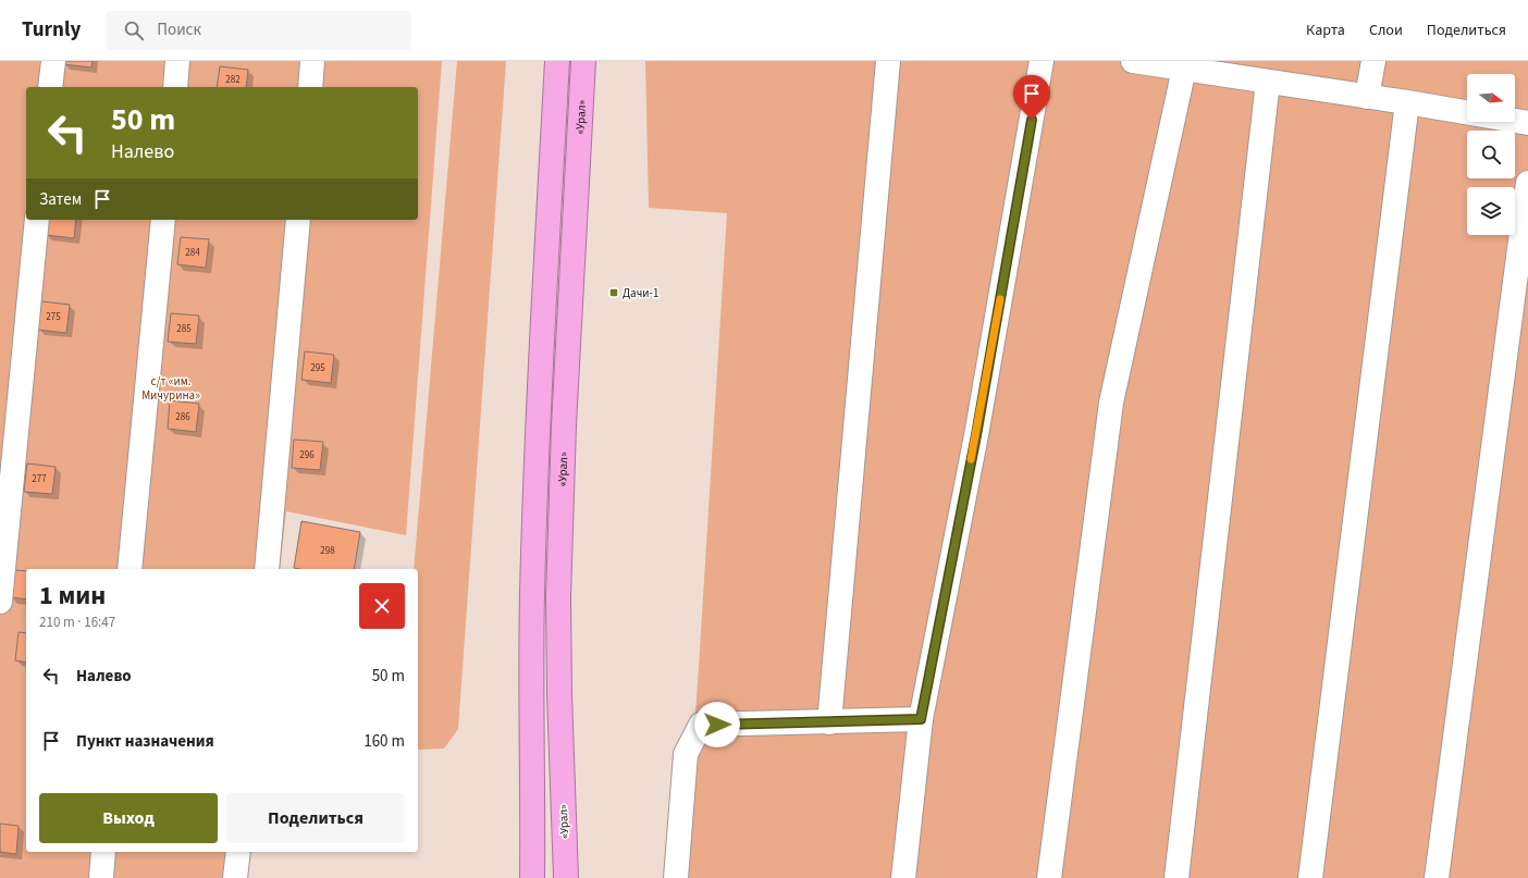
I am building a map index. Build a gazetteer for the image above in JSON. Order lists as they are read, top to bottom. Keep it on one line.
{"streets":{"highway":["«Урал»"]},"parks":["с/т «им. Мичурина»"],"places":{"transit":["Дачи-1"]},"house_numbers":["282","284","275","285","295","286","296","277","298"],"north":"right","page":{"header":"Turnly","search":"Поиск","nav":["Карта","Слои","Поделиться"],"turn":["50 m","Налево"],"then":"Затем","heading":["1 мин","210 m · 16:47"],"list":[{"name":"Налево","value":"50 m"},{"name":"Пункт назначения","value":"160 m"}],"buttons":["Выход","Поделиться"]}}
